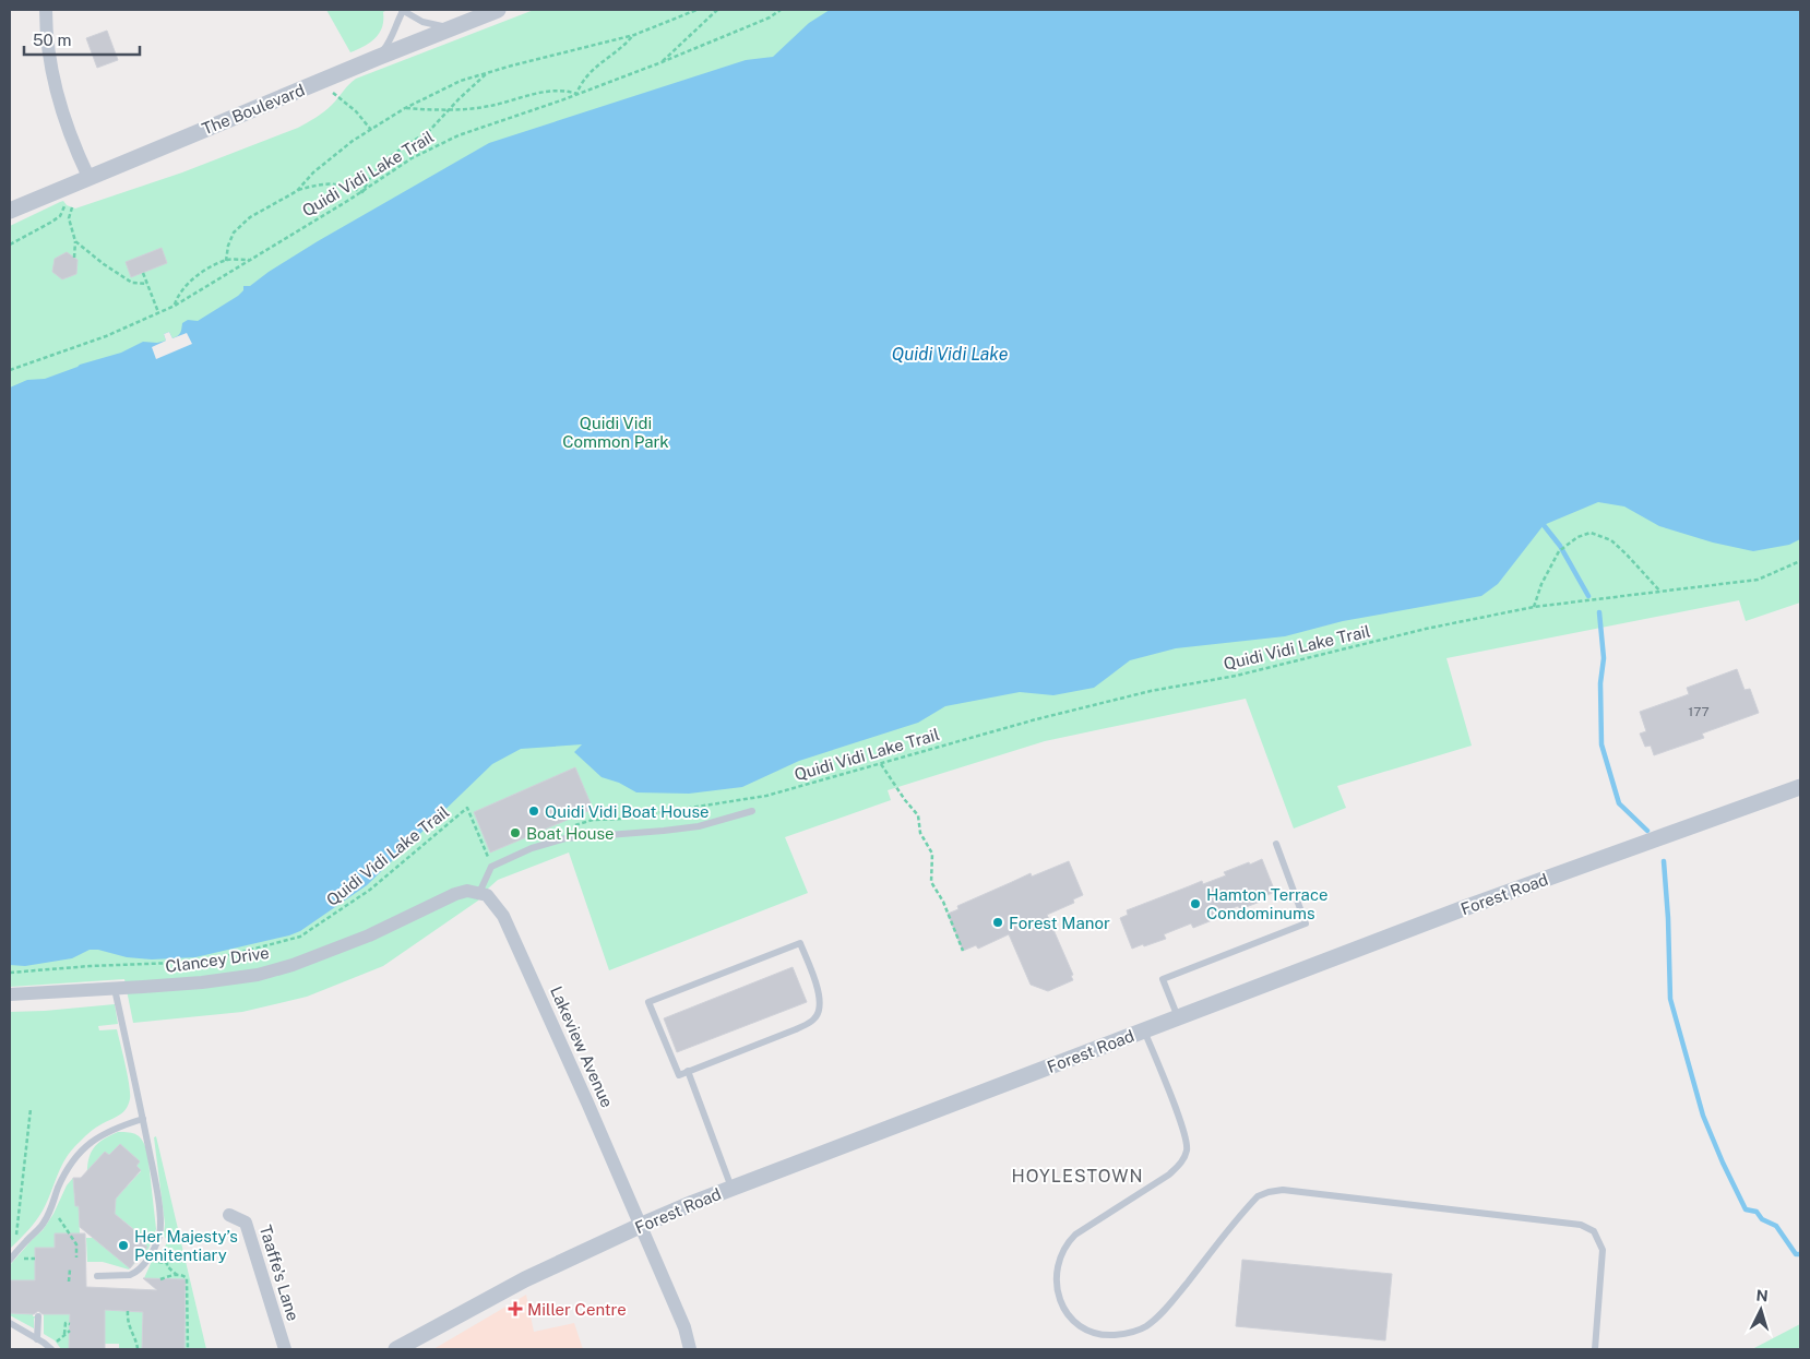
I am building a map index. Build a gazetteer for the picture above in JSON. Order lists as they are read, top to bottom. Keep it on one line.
{"streets":{"street":["The Boulevard","Forest Road","Clancey Drive","Lakeview Avenue","Taaffe's Lane"],"path":["Quidi Vidi Lake Trail"]},"crossings":[["Forest Road","Lakeview Avenue"],["Clancey Drive","Lakeview Avenue"]],"districts":["HOYLESTOWN"],"water":["Quidi Vidi Lake"],"parks":["Quidi Vidi Common Park"],"places":{"other":["Quidi Vidi Boat House","Boat House","Hamton Terrace Condominums","Forest Manor","Her Majesty’s Penitentiary"],"health":["Miller Centre"]},"house_numbers":["177"],"scale_bar":"50 m","north":"top"}
